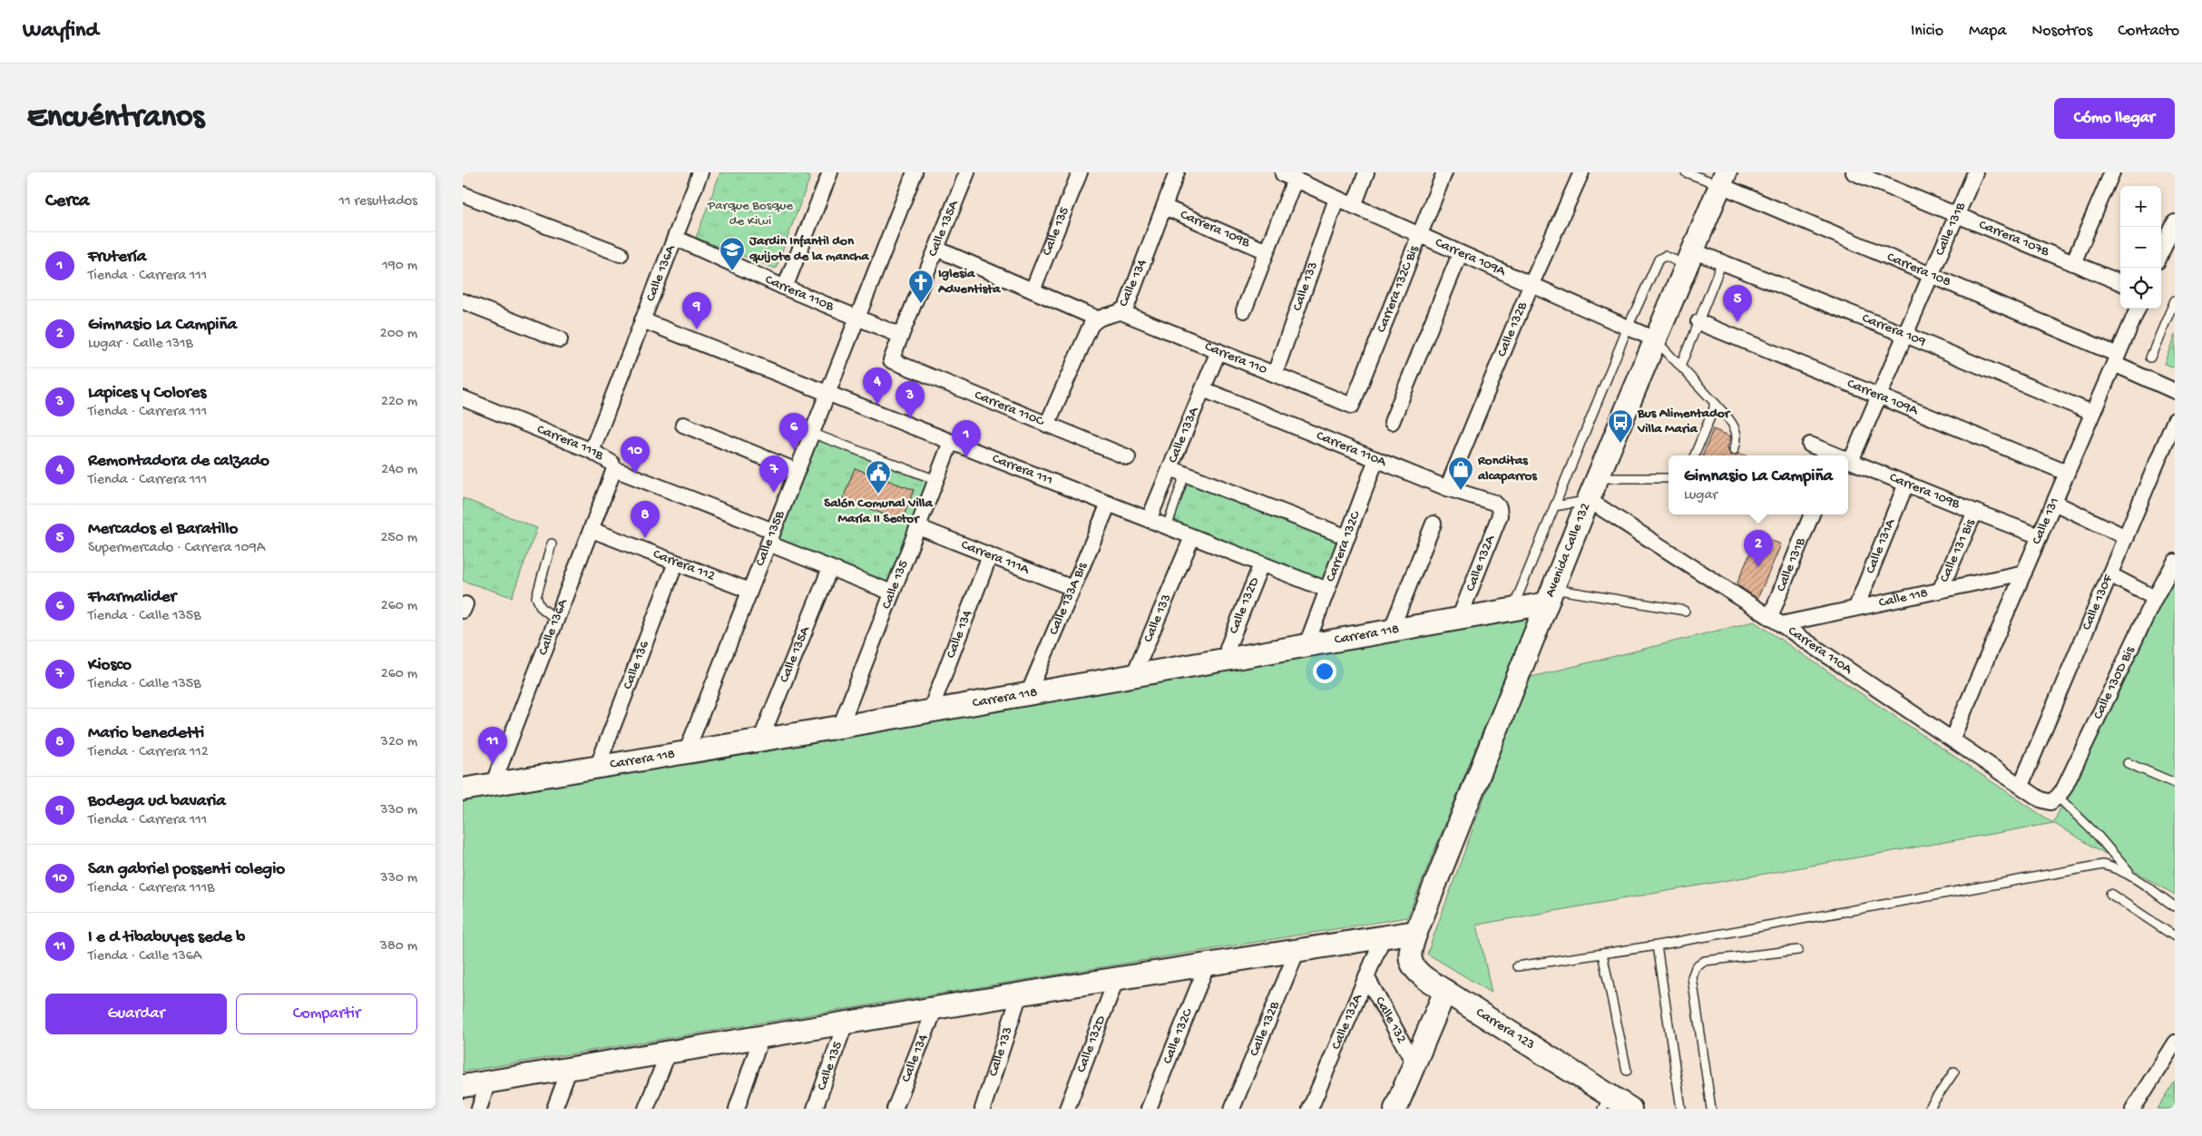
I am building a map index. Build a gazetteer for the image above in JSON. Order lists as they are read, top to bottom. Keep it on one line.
{"streets":{"street":["Calle 135A","Carrera 109B","Calle 131B","Calle 135","Carrera 107B","Carrera 109A","Carrera 108","Calle 136A","Calle 134","Calle 133","Carrera 132C Bis","Carrera 110B","Calle 132B","Carrera 109","Carrera 110","Carrera 110C","Calle 133A","Carrera 111B","Carrera 110A","Carrera 111","Calle 131","Calle 135B","Calle 131A","Carrera 132C","Avenida Calle 132","Calle 131 Bis","Carrera 111A","Calle 132A","Carrera 112","Calle 118","Calle 133A Bis","Calle 130F","Calle 132D","Carrera 118","Calle 136","Calle 130D Bis","Calle 132","Carrera 123","Calle 132C"]},"crossings":[["Calle 135A","Carrera 110B"],["Calle 135A","Carrera 110C"],["Calle 135A","Carrera 111B"],["Calle 135A","Carrera 118"],["Carrera 109B","Calle 131B"],["Carrera 109B","Calle 134"],["Carrera 109B","Calle 131"],["Carrera 109B","Calle 131A"],["Carrera 109B","Calle 131 Bis"],["Calle 131B","Carrera 107B"],["Calle 131B","Carrera 109A"],["Calle 131B","Carrera 108"],["Calle 131B","Carrera 109"],["Calle 131B","Carrera 110A"],["Calle 131B","Calle 118"],["Calle 135","Carrera 111B"],["Calle 135","Carrera 111"],["Calle 135","Carrera 111A"],["Calle 135","Carrera 118"],["Carrera 109A","Calle 133"],["Carrera 109A","Carrera 132C Bis"],["Carrera 109A","Calle 132B"],["Carrera 109A","Calle 131"],["Carrera 109A","Avenida Calle 132"],["Carrera 108","Calle 131"],["Carrera 108","Avenida Calle 132"],["Calle 136A","Carrera 110B"],["Calle 136A","Carrera 111B"],["Calle 136A","Carrera 111"],["Calle 136A","Carrera 112"],["Calle 136A","Carrera 118"],["Calle 134","Carrera 110"],["Calle 134","Carrera 111A"],["Calle 134","Carrera 118"],["Calle 133","Carrera 110"],["Calle 133","Carrera 111"],["Calle 133","Carrera 118"],["Carrera 132C Bis","Carrera 110"],["Carrera 110B","Calle 135B"],["Calle 132B","Carrera 110A"],["Carrera 109","Calle 131"],["Carrera 109","Avenida Calle 132"],["Carrera 110","Calle 133A"],["Calle 133A","Carrera 110A"],["Calle 133A","Carrera 111"],["Carrera 111B","Calle 135B"],["Carrera 110A","Calle 131"],["Carrera 110A","Carrera 132C"],["Carrera 110A","Avenida Calle 132"],["Carrera 110A","Calle 132A"],["Carrera 110A","Calle 118"],["Carrera 110A","Calle 130F"],["Carrera 110A","Calle 130D Bis"],["Carrera 111","Calle 135B"],["Carrera 111","Carrera 132C"],["Carrera 111","Calle 133A Bis"],["Carrera 111","Calle 132D"],["Calle 131","Calle 118"],["Calle 135B","Carrera 112"],["Calle 135B","Carrera 118"],["Calle 131A","Calle 118"],["Avenida Calle 132","Carrera 118"],["Avenida Calle 132","Carrera 123"],["Calle 131 Bis","Calle 118"],["Carrera 111A","Calle 133A Bis"],["Calle 132A","Carrera 118"],["Calle 132A","Calle 132"],["Carrera 112","Calle 136"],["Calle 133A Bis","Carrera 118"],["Carrera 118","Calle 136"]],"parks":["Parque Bosque de Kiwi"],"places":{"school or university":["Jardin Infantil don quijote de la mancha"],"church":["Iglesia Adventista"],"bus stop":["Bus Alimentador Villa Maria"],"shop":["Ronditas alcaparros"],"public building":["Salón Comunal Villa María II Sector"]},"page":{"header":"Wayfind","nav":["Inicio","Mapa","Nosotros","Contacto"],"buttons":["Cómo llegar",["Guardar","Compartir"]],"title":"Encuéntranos","heading":["Cerca","11 resultados"],"map_buttons":["+","−"],"list":[{"mark":"1","name":"Frutería","note":"Tienda · Carrera 111","value":"190 m"},{"mark":"2","name":"Gimnasio La Campiña","note":"Lugar · Calle 131B","value":"200 m"},{"mark":"3","name":"Lapices y Colores","note":"Tienda · Carrera 111","value":"220 m"},{"mark":"4","name":"Remontadora de calzado","note":"Tienda · Carrera 111","value":"240 m"},{"mark":"5","name":"Mercados el Baratillo","note":"Supermercado · Carrera 109A","value":"250 m"},{"mark":"6","name":"Fharmalider","note":"Tienda · Calle 135B","value":"260 m"},{"mark":"7","name":"Kiosco","note":"Tienda · Calle 135B","value":"260 m"},{"mark":"8","name":"Mario benedetti","note":"Tienda · Carrera 112","value":"320 m"},{"mark":"9","name":"Bodega ud bavaria","note":"Tienda · Carrera 111","value":"330 m"},{"mark":"10","name":"San gabriel possenti colegio","note":"Tienda · Carrera 111B","value":"330 m"},{"mark":"11","name":"I e d tibabuyes sede b","note":"Tienda · Calle 136A","value":"380 m"}],"pins":["5","9","4","3","6","1","10","7","8","2","11"],"popup":["Gimnasio La Campiña","Lugar"]}}
